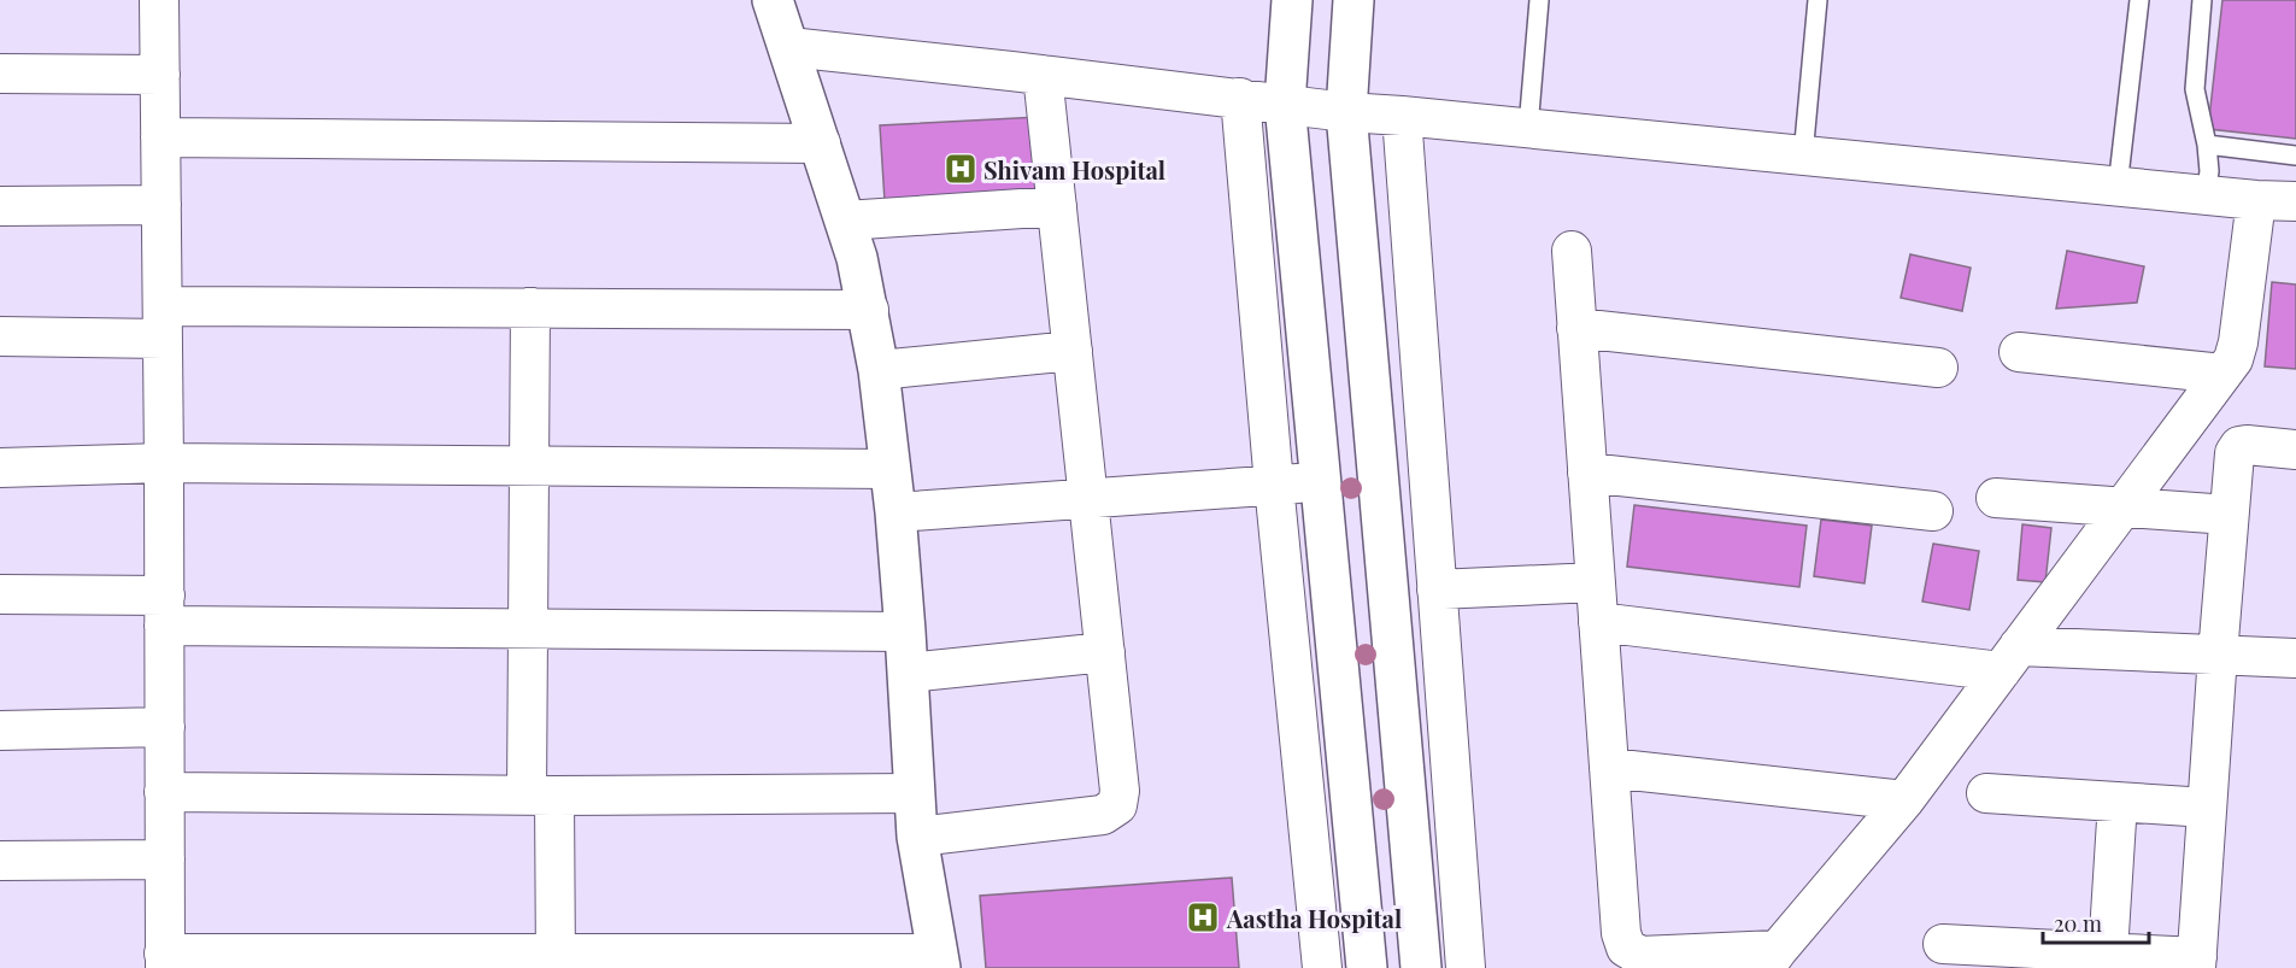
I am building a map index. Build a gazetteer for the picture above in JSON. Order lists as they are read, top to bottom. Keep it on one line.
{"places":{"hospital":["Shivam Hospital","Aastha Hospital"]},"scale_bar":"20 m"}
